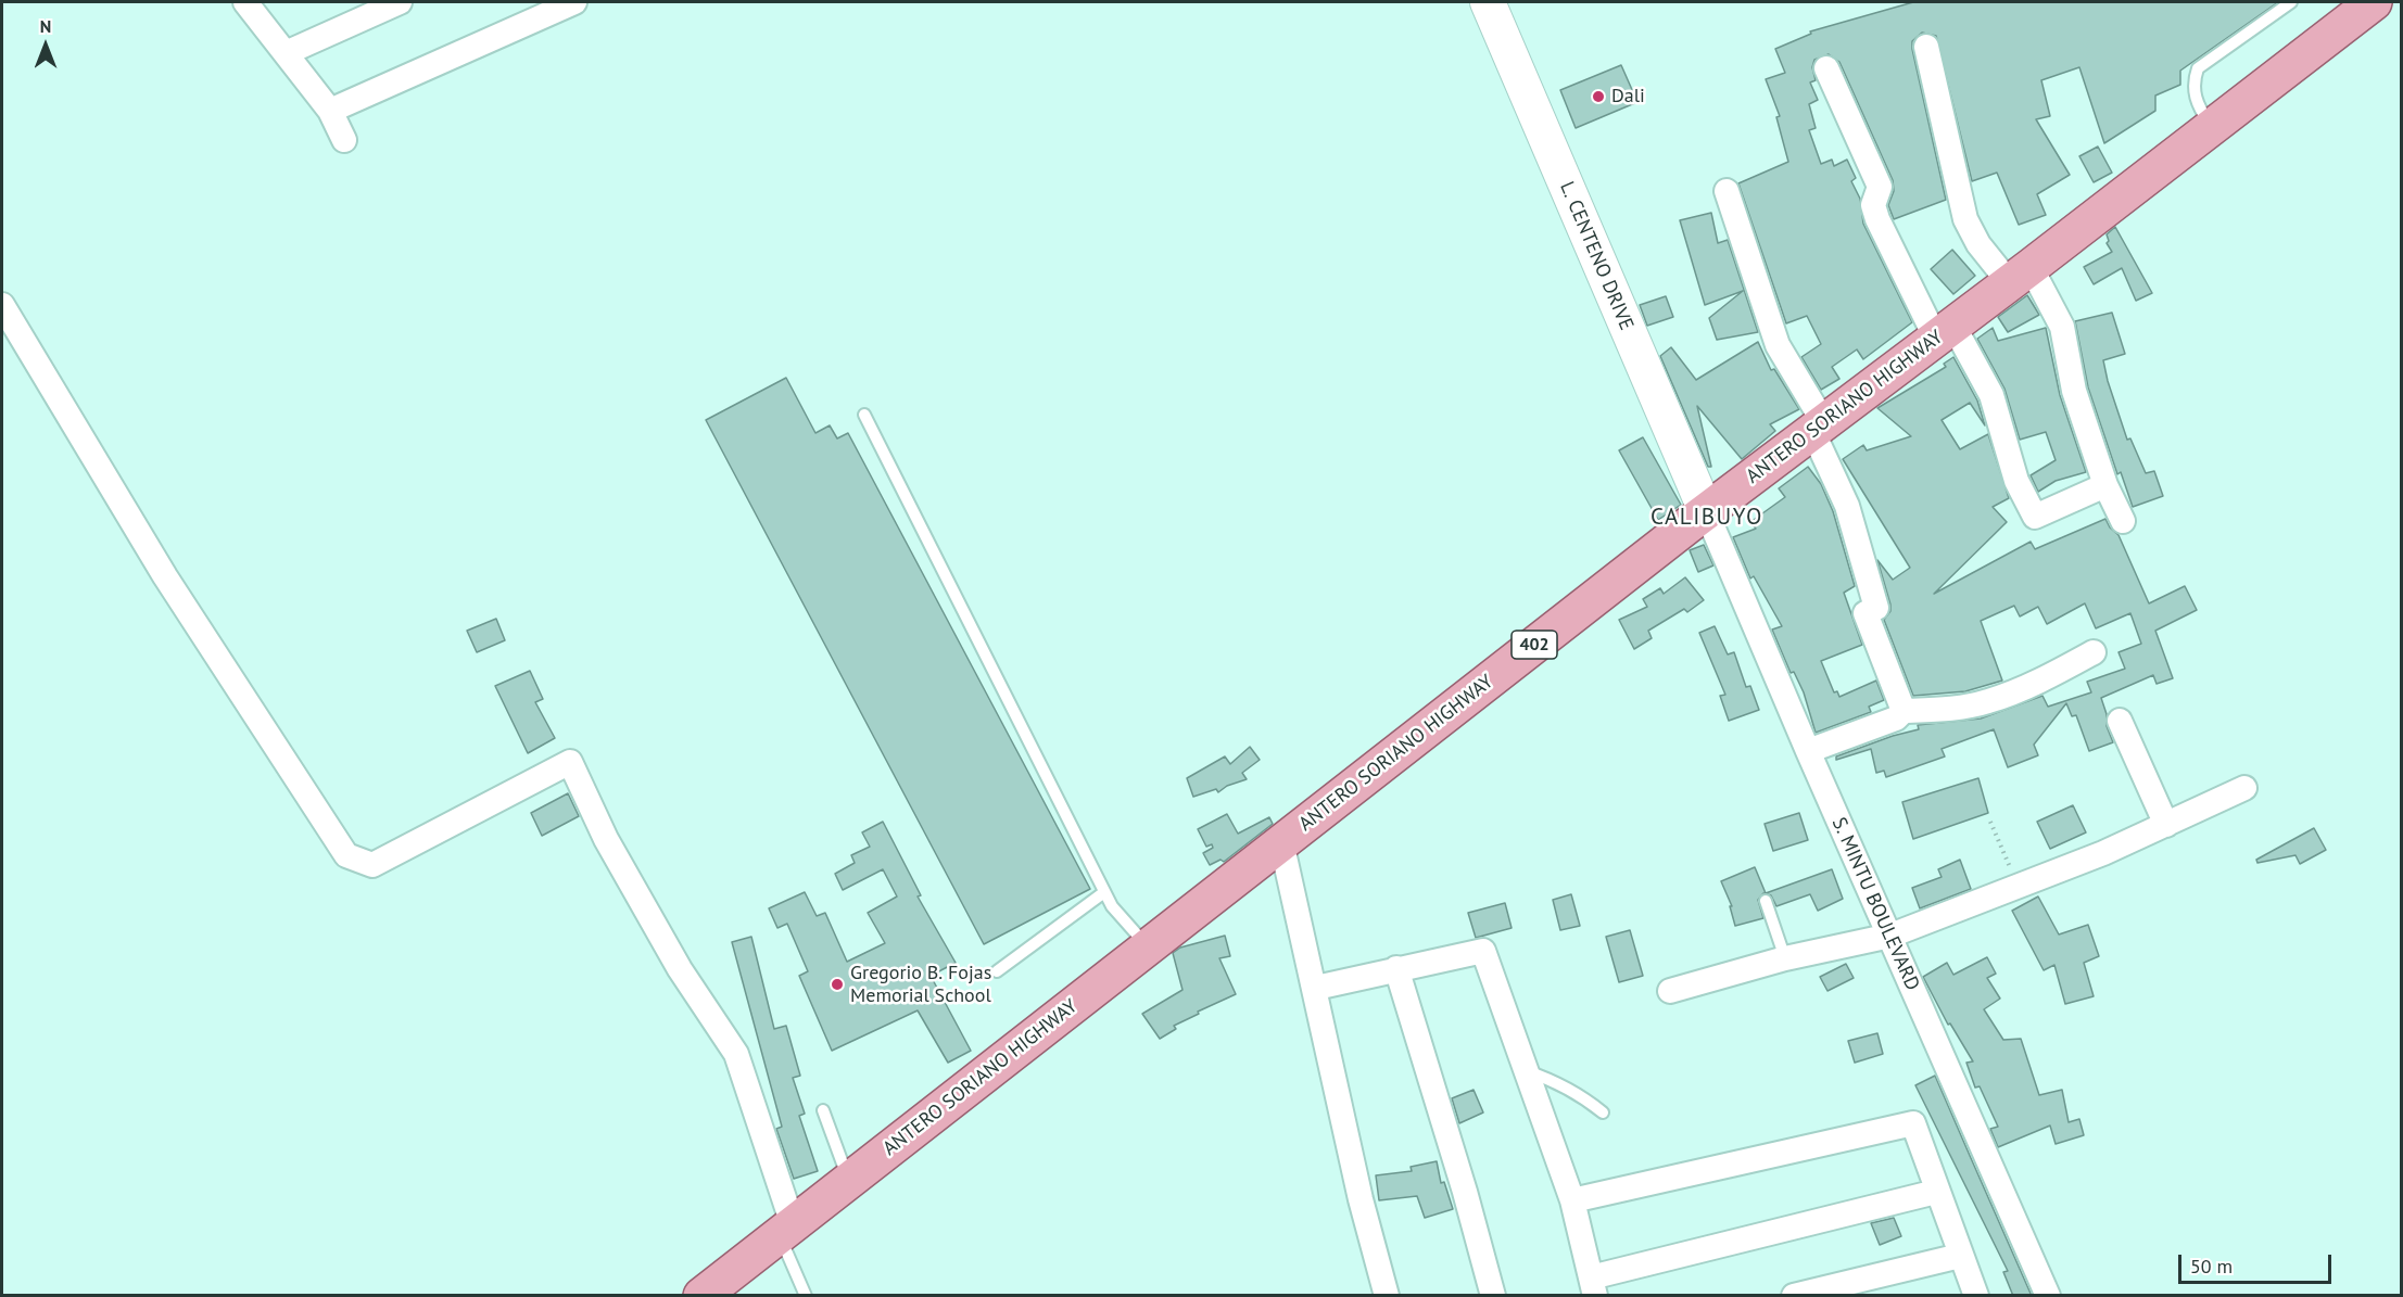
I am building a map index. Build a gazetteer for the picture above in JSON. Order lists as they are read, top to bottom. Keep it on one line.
{"streets":{"main road":["ANTERO SORIANO HIGHWAY","402"],"street":["L. CENTENO DRIVE","S. MINTU BOULEVARD"]},"crossings":[["L. CENTENO DRIVE","ANTERO SORIANO HIGHWAY"],["L. CENTENO DRIVE","S. MINTU BOULEVARD"],["ANTERO SORIANO HIGHWAY","S. MINTU BOULEVARD"]],"districts":["CALIBUYO"],"places":["Dali","Gregorio B. Fojas Memorial School"],"scale_bar":"50 m","north":"top"}
